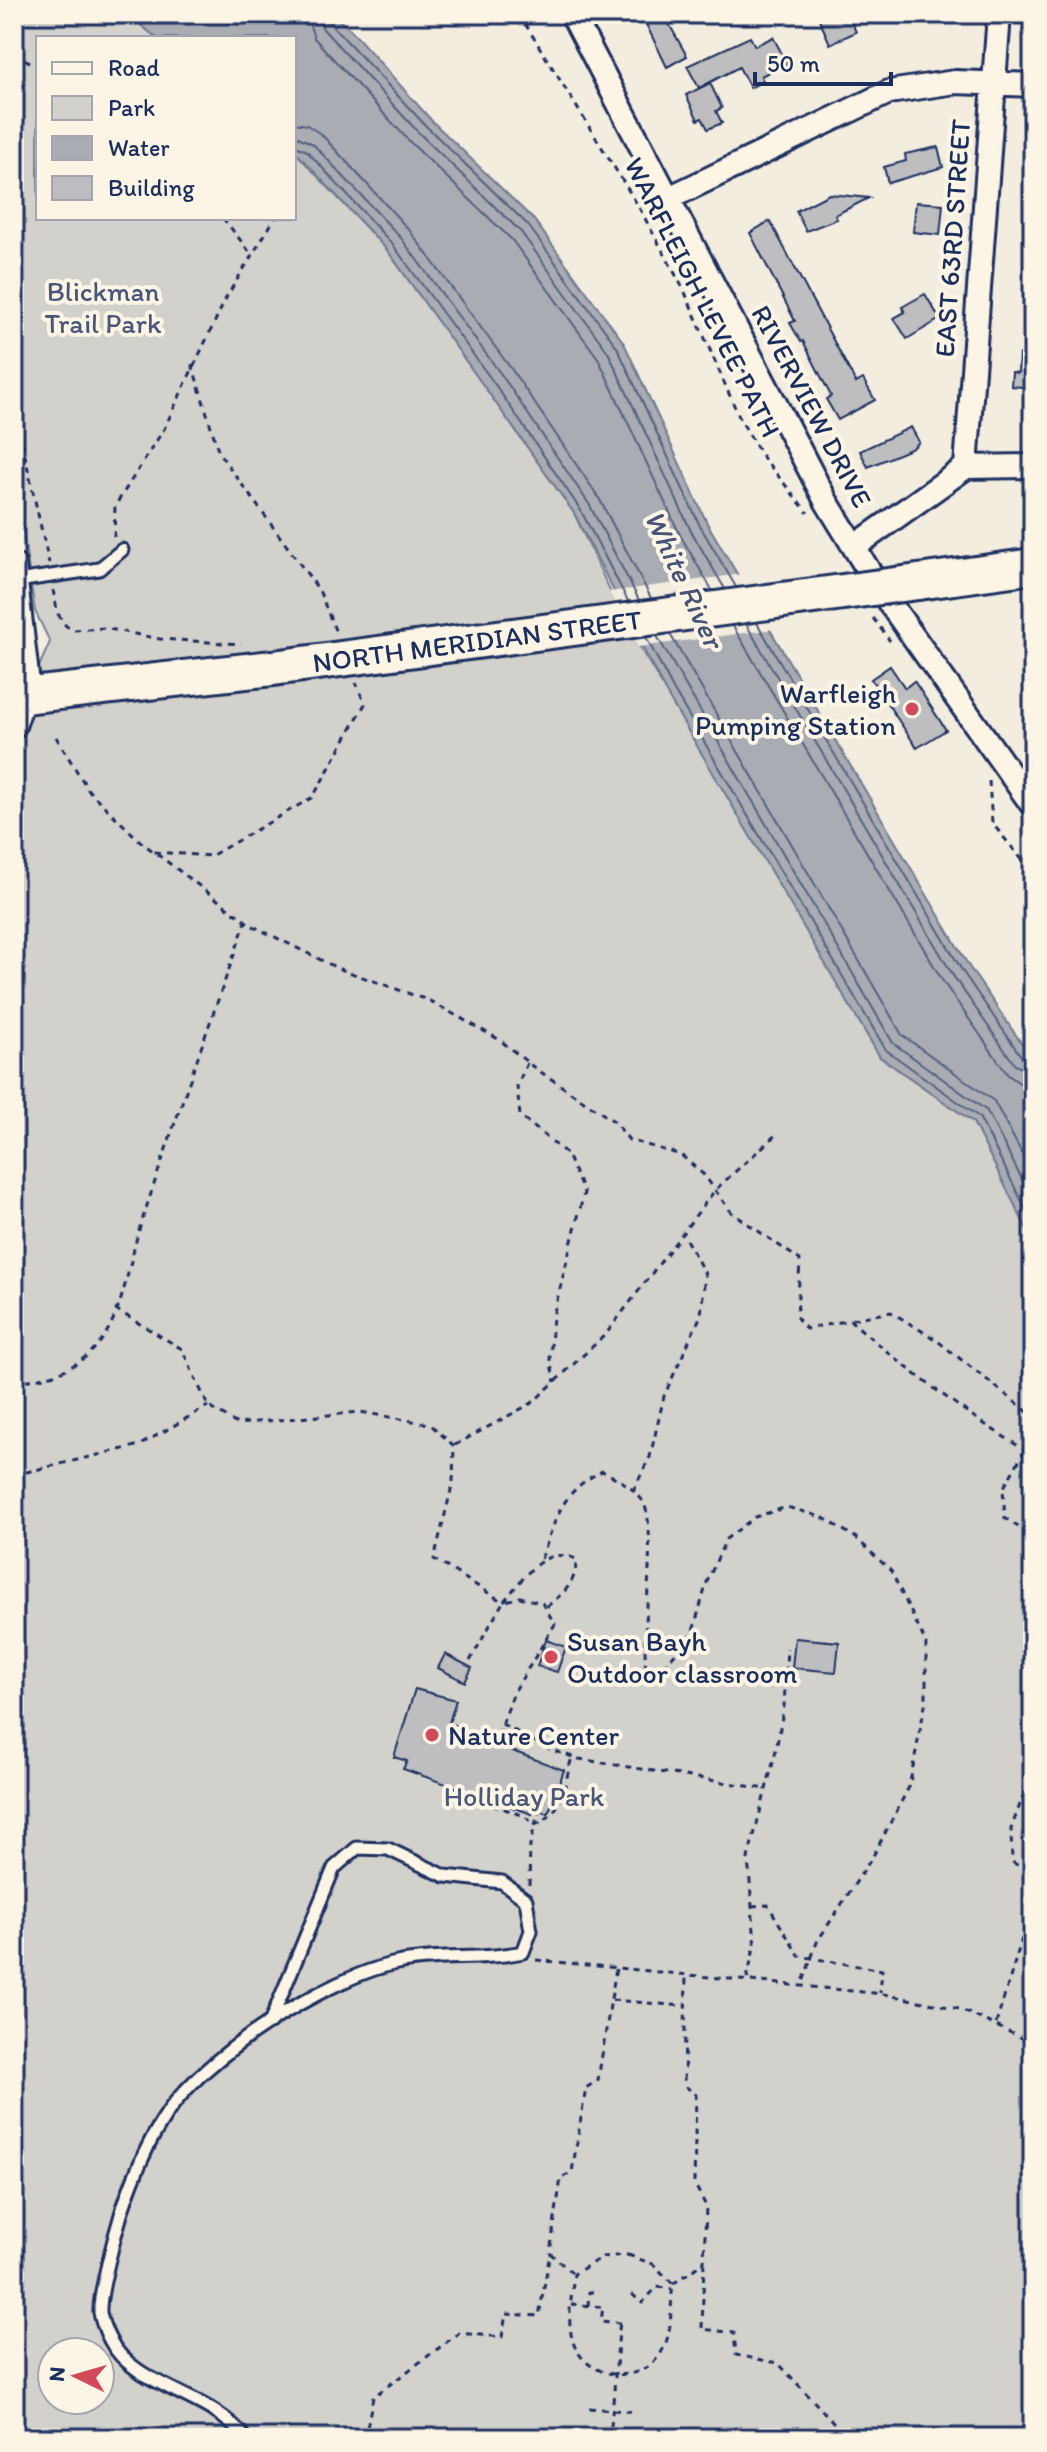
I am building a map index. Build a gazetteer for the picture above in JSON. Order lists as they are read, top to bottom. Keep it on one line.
{"streets":{"main road":["NORTH MERIDIAN STREET"],"street":["EAST 63RD STREET","RIVERVIEW DRIVE"],"path":["WARFLEIGH LEVEE PATH"]},"water":["White River"],"parks":["Blickman Trail Park","Holliday Park"],"places":["Warfleigh Pumping Station","Susan Bayh Outdoor classroom","Nature Center"],"legend":["Road","Park","Water","Building"],"scale_bar":"50 m","north":"left"}
